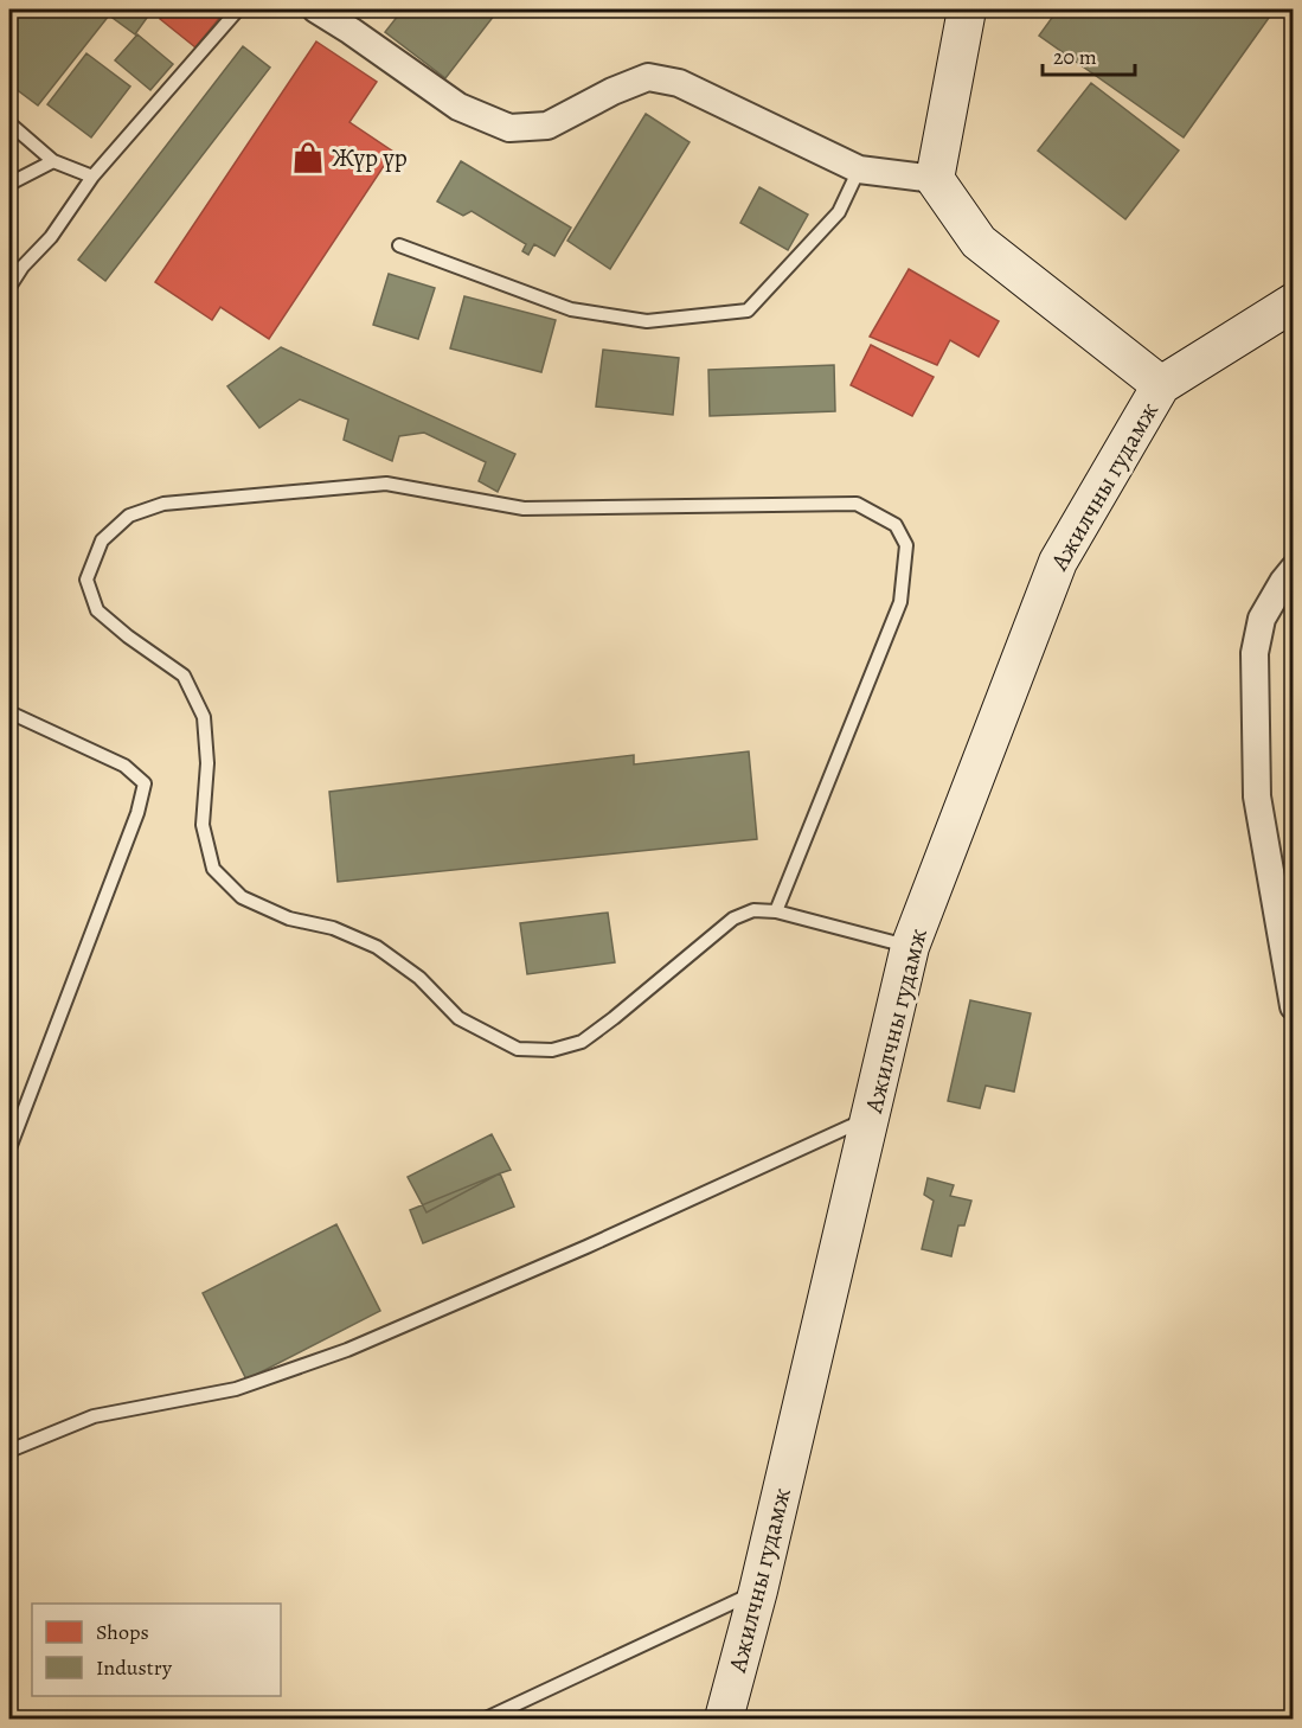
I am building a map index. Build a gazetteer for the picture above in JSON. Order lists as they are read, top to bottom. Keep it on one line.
{"streets":{"main road":["Ажилчны гудамж"]},"places":{"shop":["Жүр үр"]},"legend":["Shops","Industry"],"scale_bar":"20 m"}
